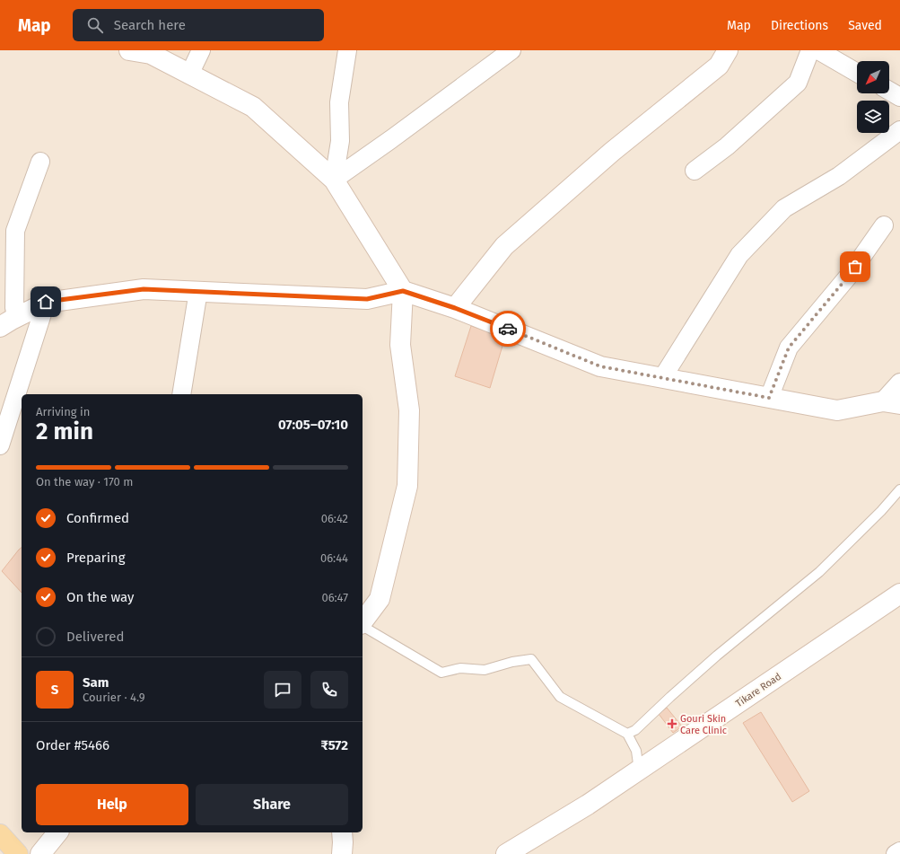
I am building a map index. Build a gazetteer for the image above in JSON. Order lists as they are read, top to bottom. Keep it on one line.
{"streets":{"street":["Tikare Road"]},"places":{"health":["Gouri Skin Care Clinic"]},"north":"bottom left","page":{"header":"Map","search":"Search here","nav":["Map","Directions","Saved"],"heading":["2 min","Arriving in","07:05–07:10"],"panel":["Sam","Courier · 4.9","Order #5466","₹572"],"bar":"On the way · 170 m","list":[["Confirmed","06:42"],["Preparing","06:44"],["On the way","06:47"],"Delivered"],"round":"S","buttons":["Help","Share"]}}
